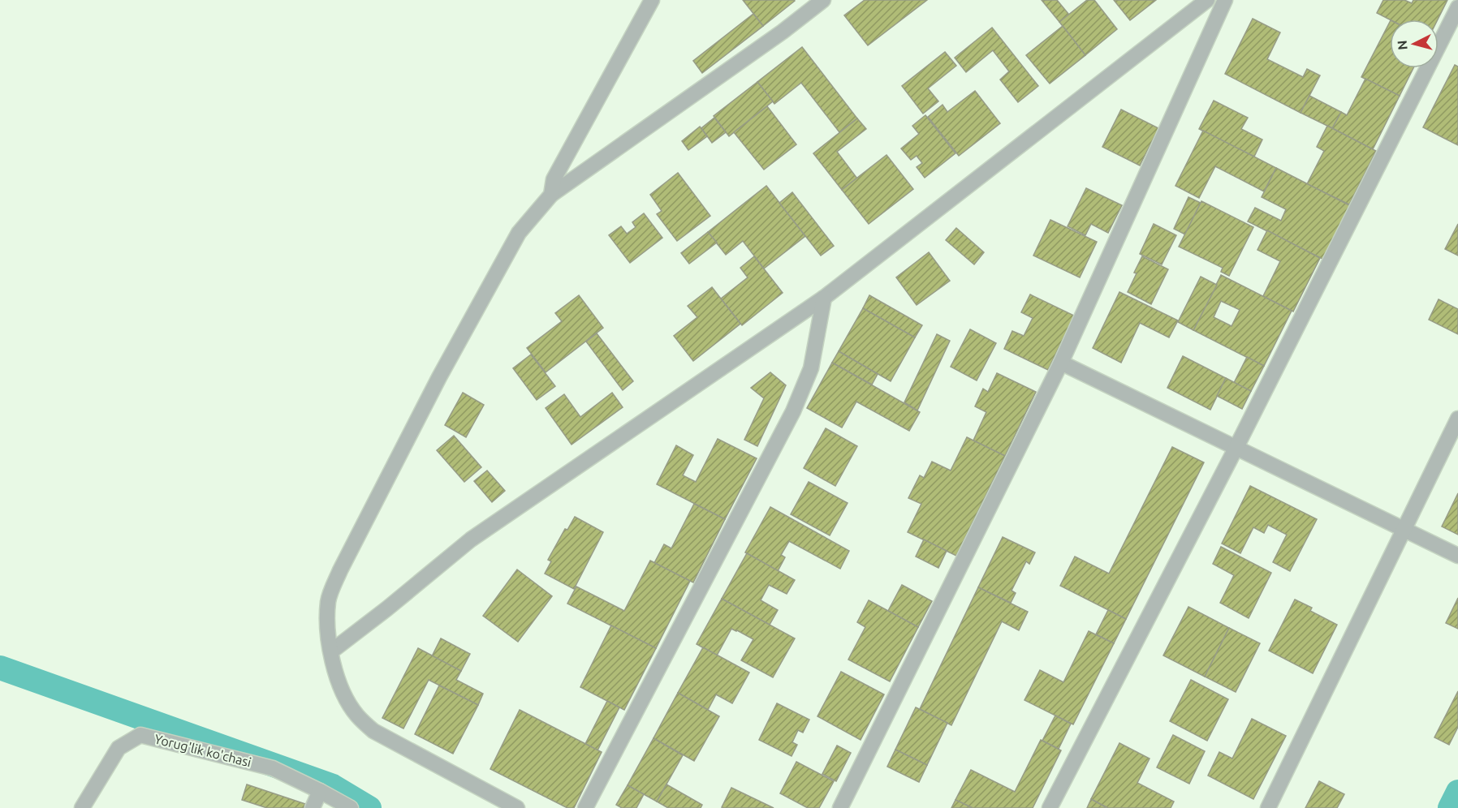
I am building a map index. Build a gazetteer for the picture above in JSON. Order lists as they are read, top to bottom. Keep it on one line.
{"streets":{"street":["Yorug'lik ko'chasi"]},"north":"left"}
